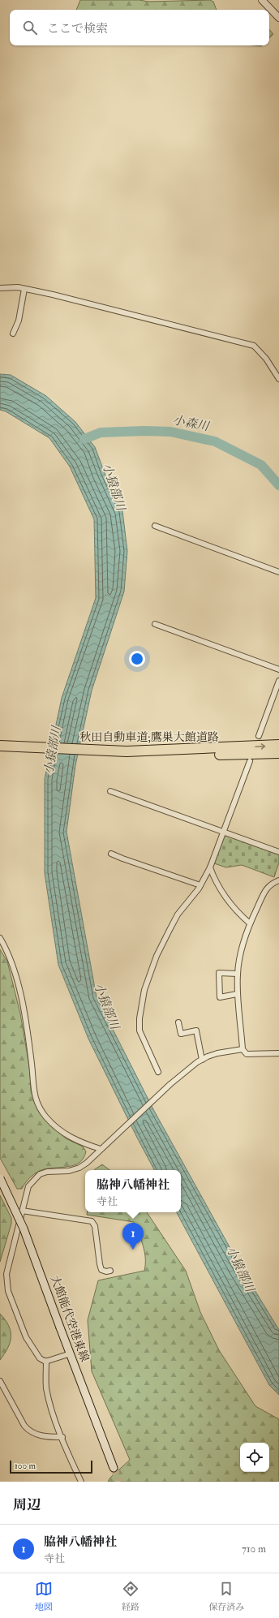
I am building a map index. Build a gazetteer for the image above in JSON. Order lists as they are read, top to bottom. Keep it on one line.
{"streets":{"highway":["秋田自動車道;鷹巣大館道路"],"main road":["大館能代空港東線"]},"water":["小森川","小猿部川"],"scale_bar":"100 m","page":{"search":"ここで検索","popup":["脇神八幡神社","寺社"],"pins":"1","scale":"100 m","heading":"周辺","list":[{"mark":"1","name":"脇神八幡神社","note":"寺社","value":"710 m"}],"nav":["地図","経路","保存済み"]}}
